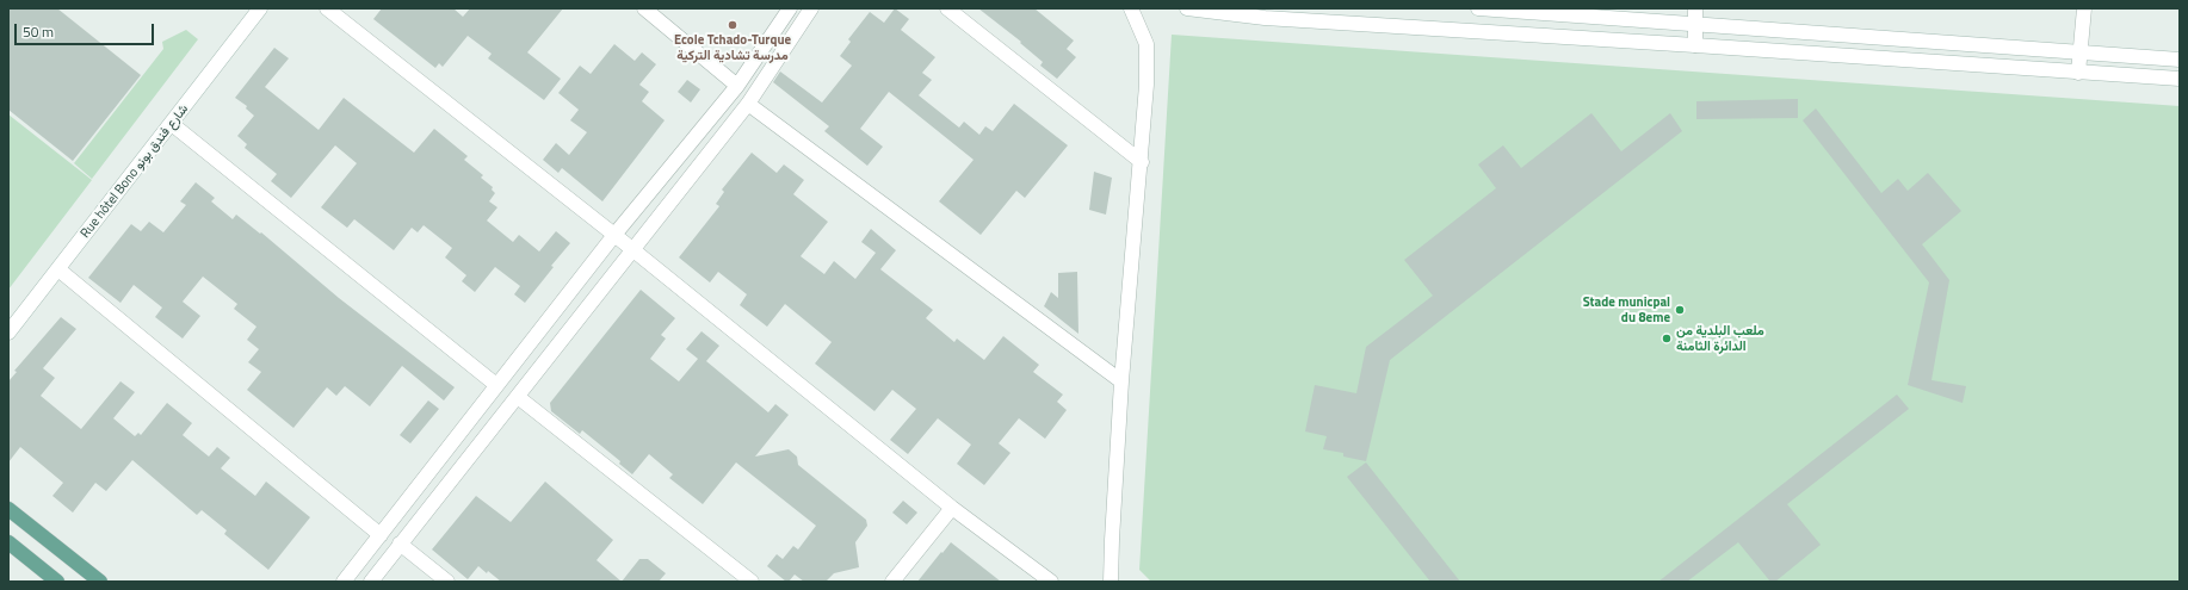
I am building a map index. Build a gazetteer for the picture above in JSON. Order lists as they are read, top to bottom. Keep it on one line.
{"streets":{"street":["Rue hôtel Bono شارع فندق بونو"]},"places":["Ecole Tchado-Turque مدرسة تشادية التركية","Stade municpal du 8eme","ملعب البلدية من الدائرة الثامنة"],"scale_bar":"50 m"}
